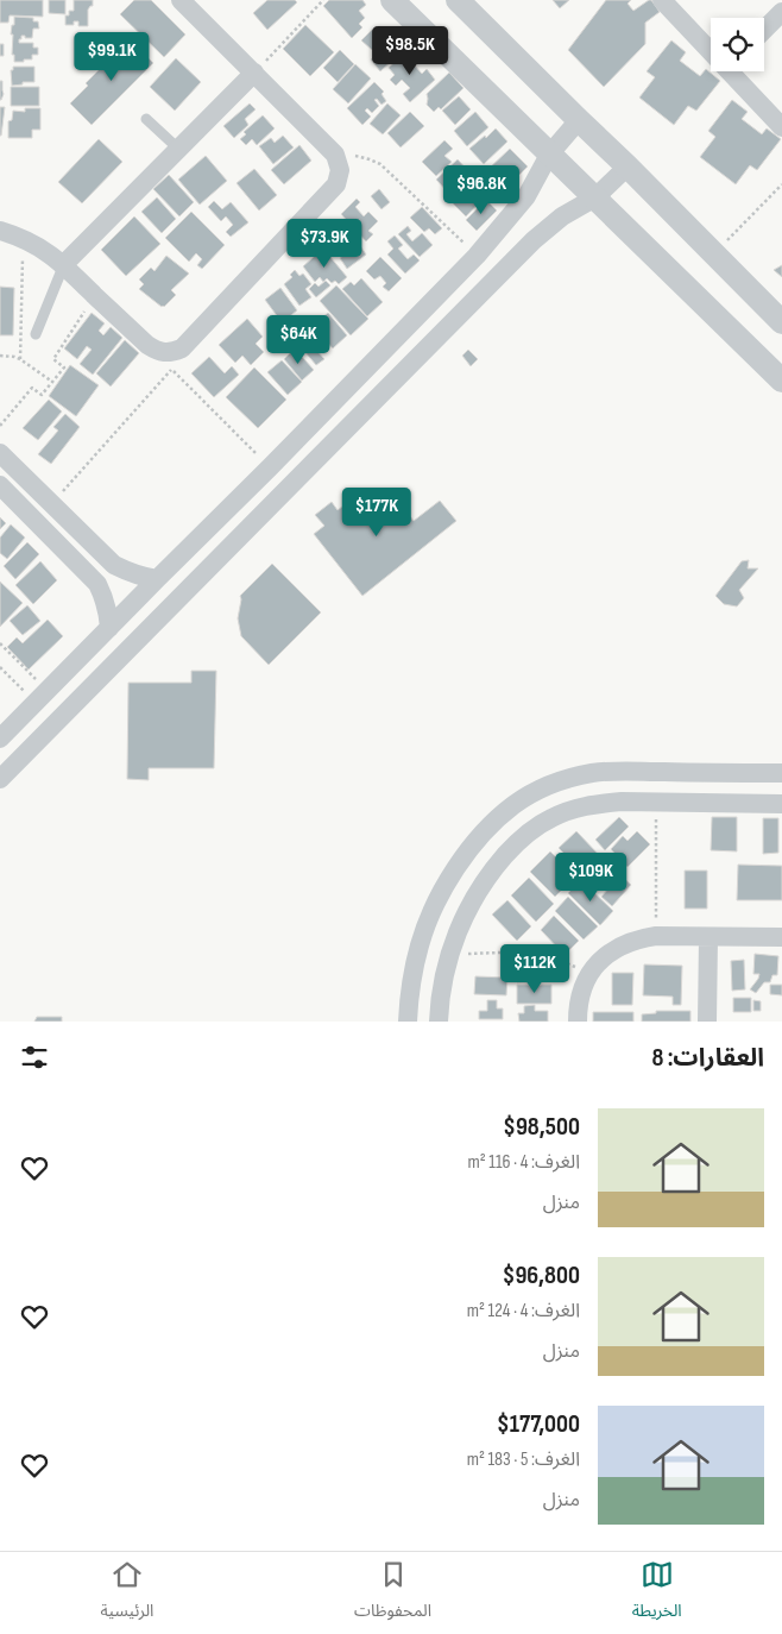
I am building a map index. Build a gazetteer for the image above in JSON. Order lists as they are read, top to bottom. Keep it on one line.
{"page":{"price":["$98.5K","$99.1K","$96.8K","$73.9K","$64K","$177K","$109K","$112K"],"heading":"العقارات: 8","list":[{"name":"$98,500","note":"الغرف: 4 · 116 m² · منزل"},{"name":"$96,800","note":"الغرف: 4 · 124 m² · منزل"},{"name":"$177,000","note":"الغرف: 5 · 183 m² · منزل"}],"tabs":["الخريطة","المحفوظات","الرئيسية"]}}
